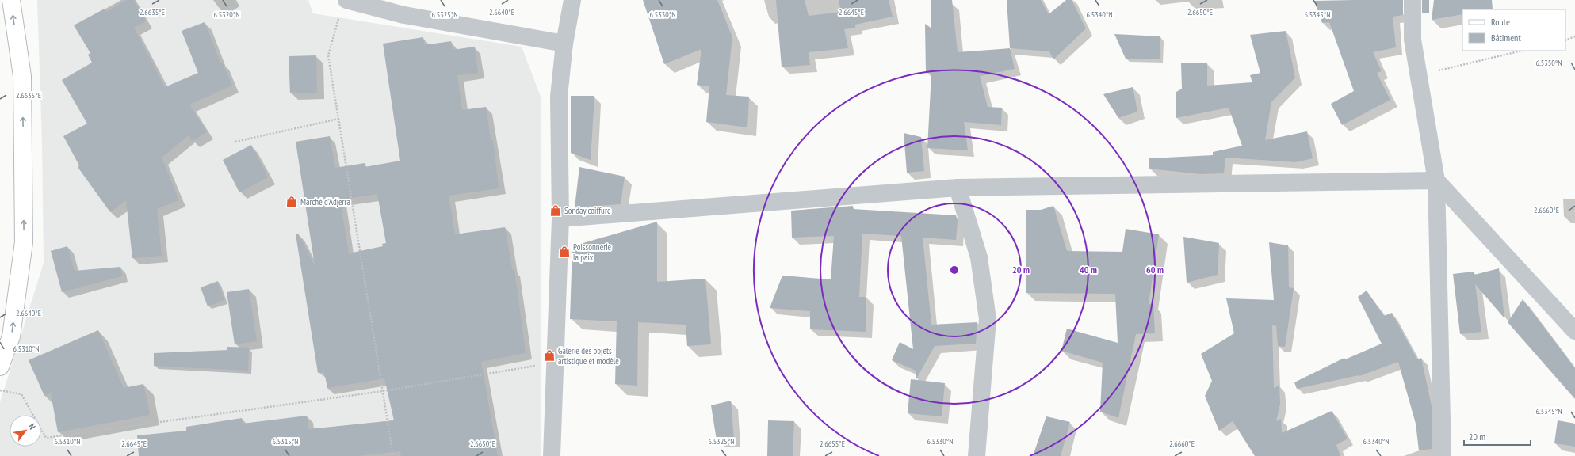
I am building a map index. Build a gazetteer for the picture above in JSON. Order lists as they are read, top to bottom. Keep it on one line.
{"places":{"shop":["Marché d'Adjerra","Sonday coiffure","Poissonnerie la paix","Galerie des objets artistique et modèle"]},"legend":["Route","Bâtiment"],"scale_bar":"20 m","north":"top right","coordinates":["2.6635°E","2.6640°E","2.6650°E","2.6645°E","6.5320°N","6.5325°N","6.5330°N","6.5340°N","6.5345°N","6.5350°N","2.6660°E","6.5310°N","6.5315°N","2.6655°E"],"rings":["20 m","40 m","60 m"]}
